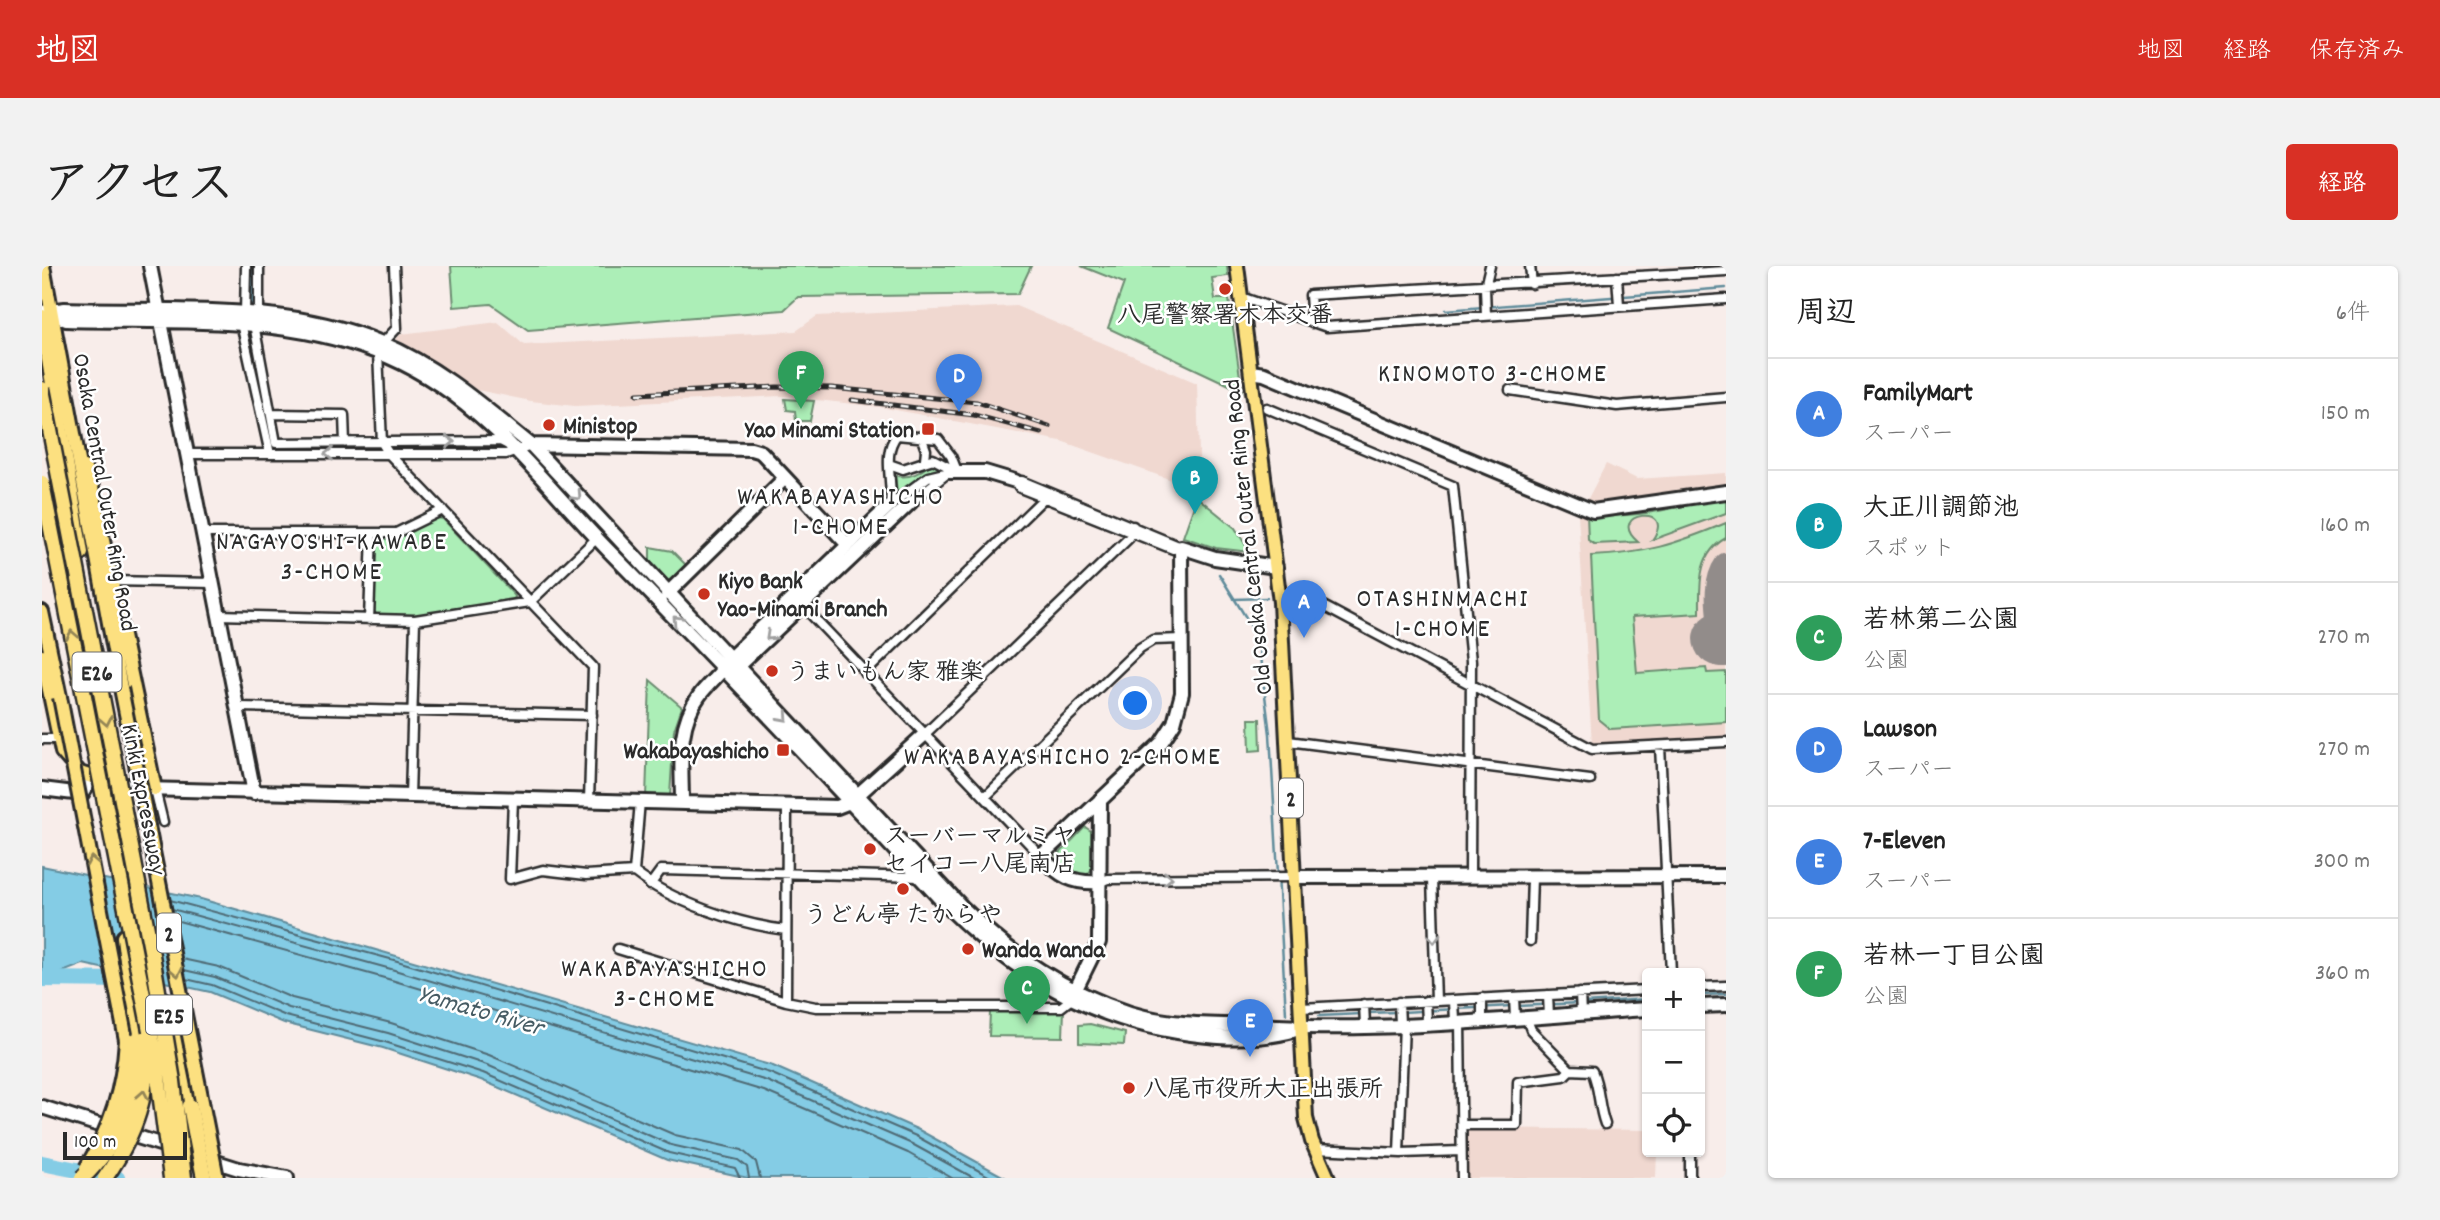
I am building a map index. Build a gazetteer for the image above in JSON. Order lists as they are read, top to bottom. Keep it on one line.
{"streets":{"highway":["E26","Kinki Expressway","E25"],"main road":["Osaka Central Outer Ring Road","Old Osaka Central Outer Ring Road","2"]},"crossings":[["E26","Kinki Expressway"],["Kinki Expressway","E25"]],"districts":["KINOMOTO 3-CHOME","WAKABAYASHICHO 1-CHOME","NAGAYOSHI-KAWABE 3-CHOME","OTASHINMACHI 1-CHOME","WAKABAYASHICHO 2-CHOME","WAKABAYASHICHO 3-CHOME"],"water":["Yamato River"],"places":{"other":["八尾警察署木本交番","Ministop","Kiyo Bank Yao-Minami Branch","うまいもん家 雅楽","スーバーマルミヤ セイコー八尾南店","うどん亭 たからや","Wanda Wanda","八尾市役所大正出張所"],"transit":["Yao Minami Station","Wakabayashicho"]},"scale_bar":"100 m","page":{"header":"地図","nav":["地図","経路","保存済み"],"title":"アクセス","buttons":"経路","heading":["周辺","6件"],"pins":["F","D","B","A","C","E"],"list":[{"mark":"A","name":"FamilyMart","note":"スーパー","value":"150 m"},{"mark":"B","name":"大正川調節池","note":"スポット","value":"160 m"},{"mark":"C","name":"若林第二公園","note":"公園","value":"270 m"},{"mark":"D","name":"Lawson","note":"スーパー","value":"270 m"},{"mark":"E","name":"7-Eleven","note":"スーパー","value":"300 m"},{"mark":"F","name":"若林一丁目公園","note":"公園","value":"360 m"}],"map_buttons":["+","−"],"scale":"100 m"}}
